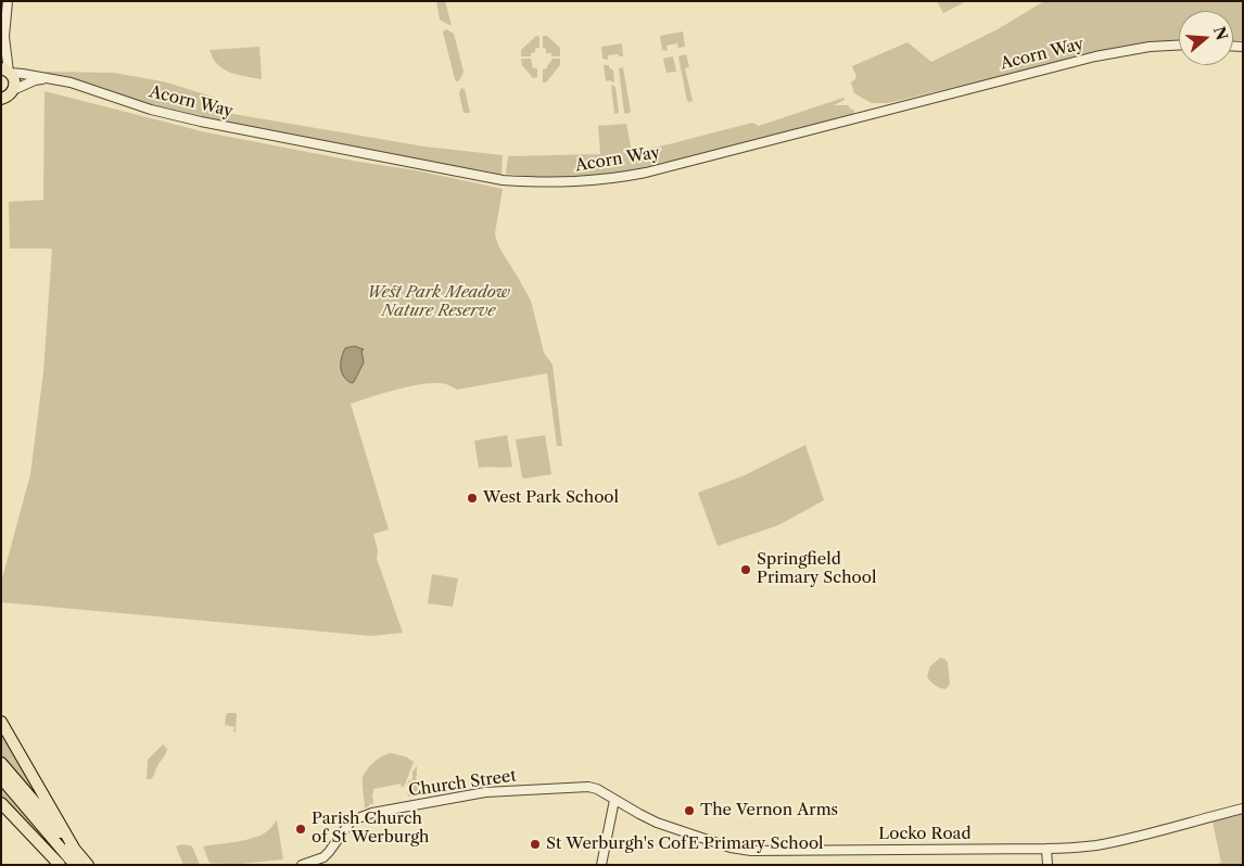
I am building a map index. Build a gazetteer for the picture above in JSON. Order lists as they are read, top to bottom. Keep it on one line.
{"streets":{"street":["Acorn Way","Church Street","Locko Road"]},"crossings":[["Church Street","Locko Road"]],"parks":["West Park Meadow Nature Reserve"],"places":["West Park School","Springfield Primary School","The Vernon Arms","Parish Church of St Werburgh","St Werburgh's CofE Primary School"],"north":"right"}
